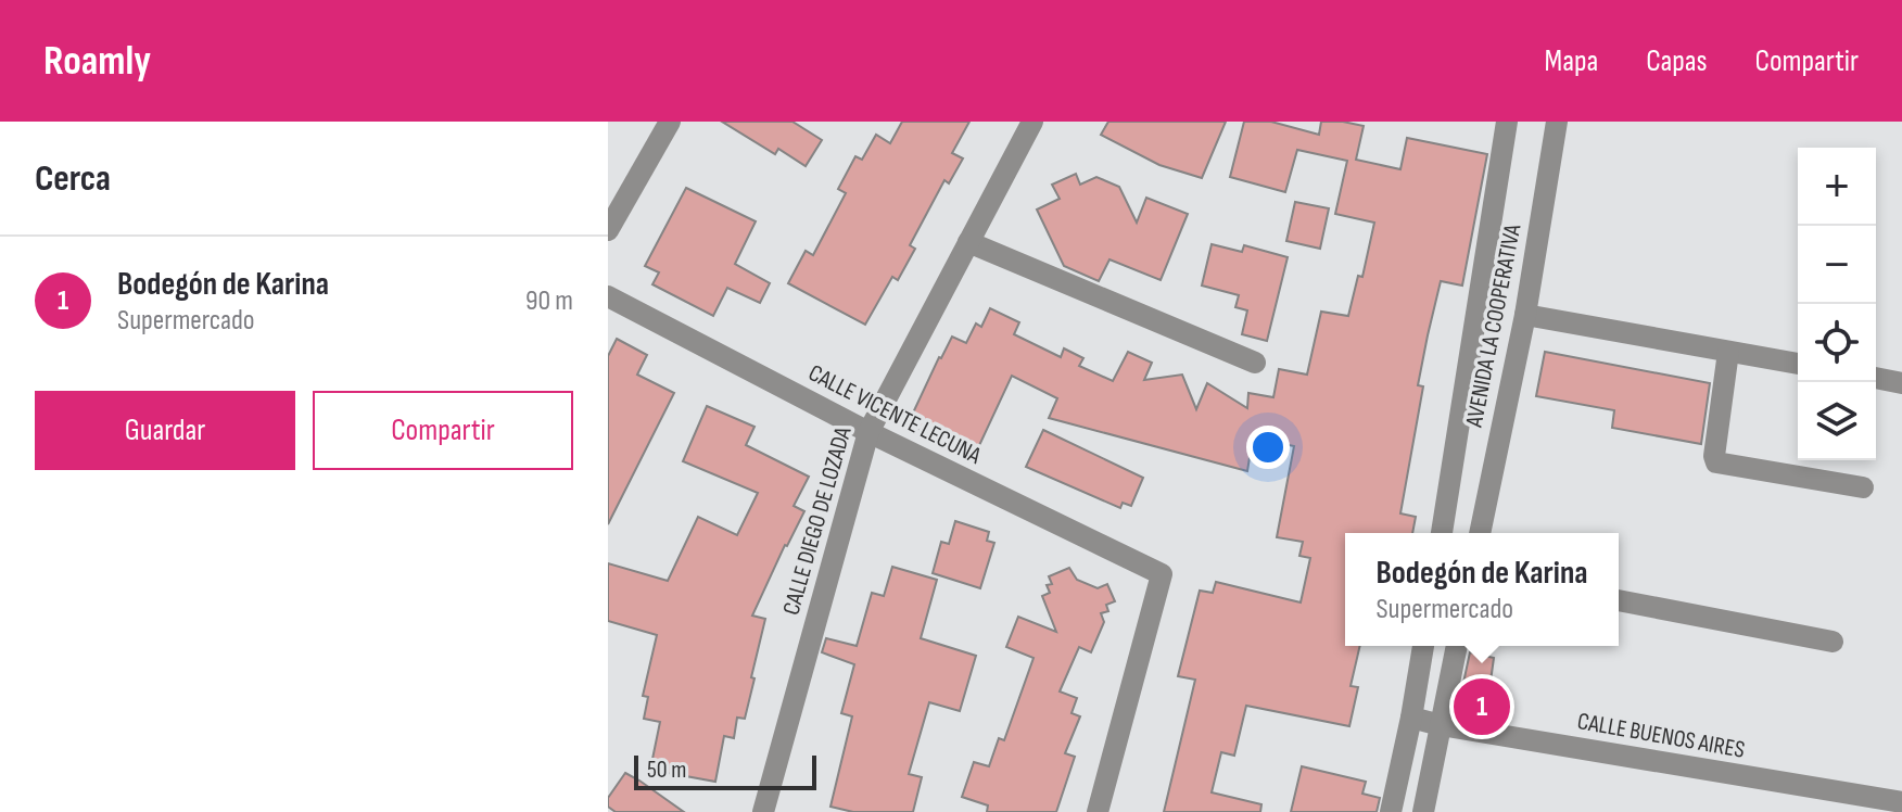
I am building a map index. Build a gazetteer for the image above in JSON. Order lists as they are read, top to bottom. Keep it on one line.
{"streets":{"street":["AVENIDA LA COOPERATIVA","CALLE VICENTE LECUNA","CALLE DIEGO DE LOZADA","CALLE BUENOS AIRES"]},"crossings":[["CALLE VICENTE LECUNA","CALLE DIEGO DE LOZADA"]],"scale_bar":"50 m","page":{"header":"Roamly","nav":["Mapa","Capas","Compartir"],"heading":"Cerca","map_buttons":["+","−"],"list":[{"mark":"1","name":"Bodegón de Karina","note":"Supermercado","value":"90 m"}],"buttons":["Guardar","Compartir"],"popup":["Bodegón de Karina","Supermercado"],"pins":"1","scale":"50 m"}}
